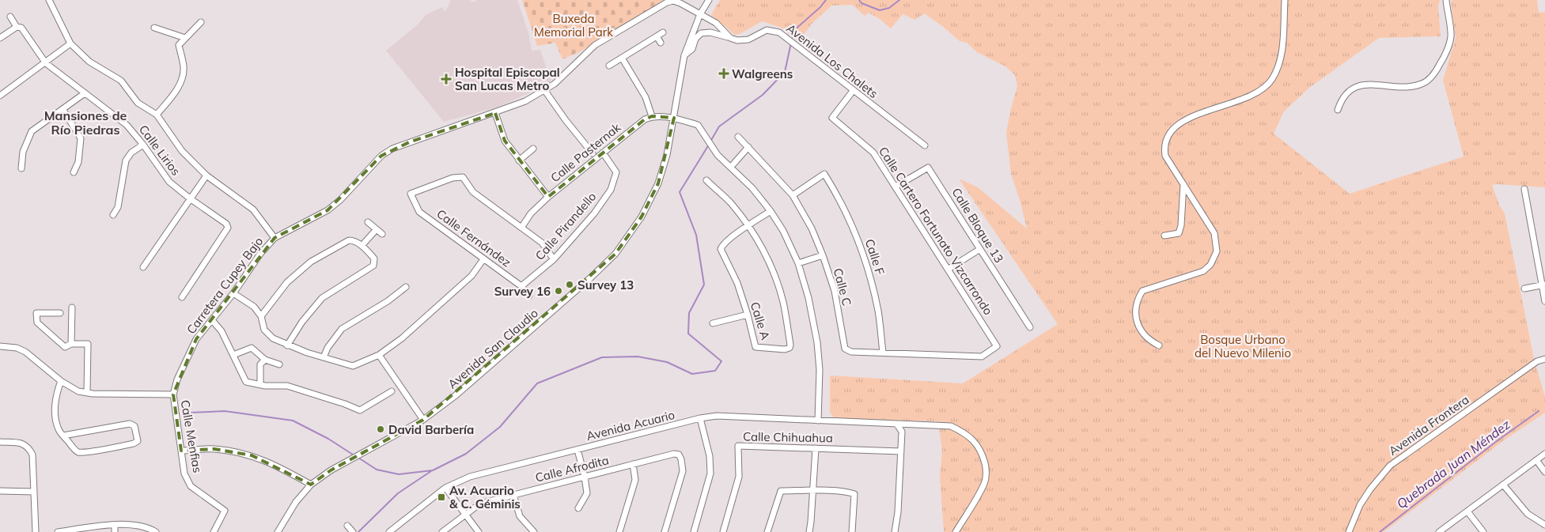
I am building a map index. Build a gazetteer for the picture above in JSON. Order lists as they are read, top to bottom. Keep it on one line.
{"streets":{"street":["Avenida Los Chalets","Calle Lirios","Calle Pasternak","Calle Bloque 13","Calle Pirandello","Calle Cartero Fortunato Vizcarrondo","Calle Fernández","Calle F","Carretera Cupey Bajo","Calle C","Calle A","Avenida San Claudio","Avenida Acuario","Avenida Frontera","Calle Menfias","Calle Chihuahua","Calle Afrodita"]},"crossings":[["Avenida Los Chalets","Calle Cartero Fortunato Vizcarrondo"],["Avenida Los Chalets","Avenida San Claudio"],["Calle Pasternak","Calle Pirandello"],["Calle Pasternak","Calle Fernández"],["Calle Bloque 13","Calle Cartero Fortunato Vizcarrondo"],["Calle Pirandello","Calle Fernández"],["Calle Cartero Fortunato Vizcarrondo","Calle C"],["Calle F","Calle C"],["Carretera Cupey Bajo","Avenida San Claudio"],["Carretera Cupey Bajo","Calle Menfias"]],"districts":["Mansiones de Río Piedras"],"water":["Quebrada Juan Méndez"],"parks":["Buxeda Memorial Park","Bosque Urbano del Nuevo Milenio"],"places":{"health":["Walgreens","Hospital Episcopal San Lucas Metro"],"other":["Survey 13","Survey 16","David Barbería"],"transit":["Av. Acuario & C. Géminis"]}}
